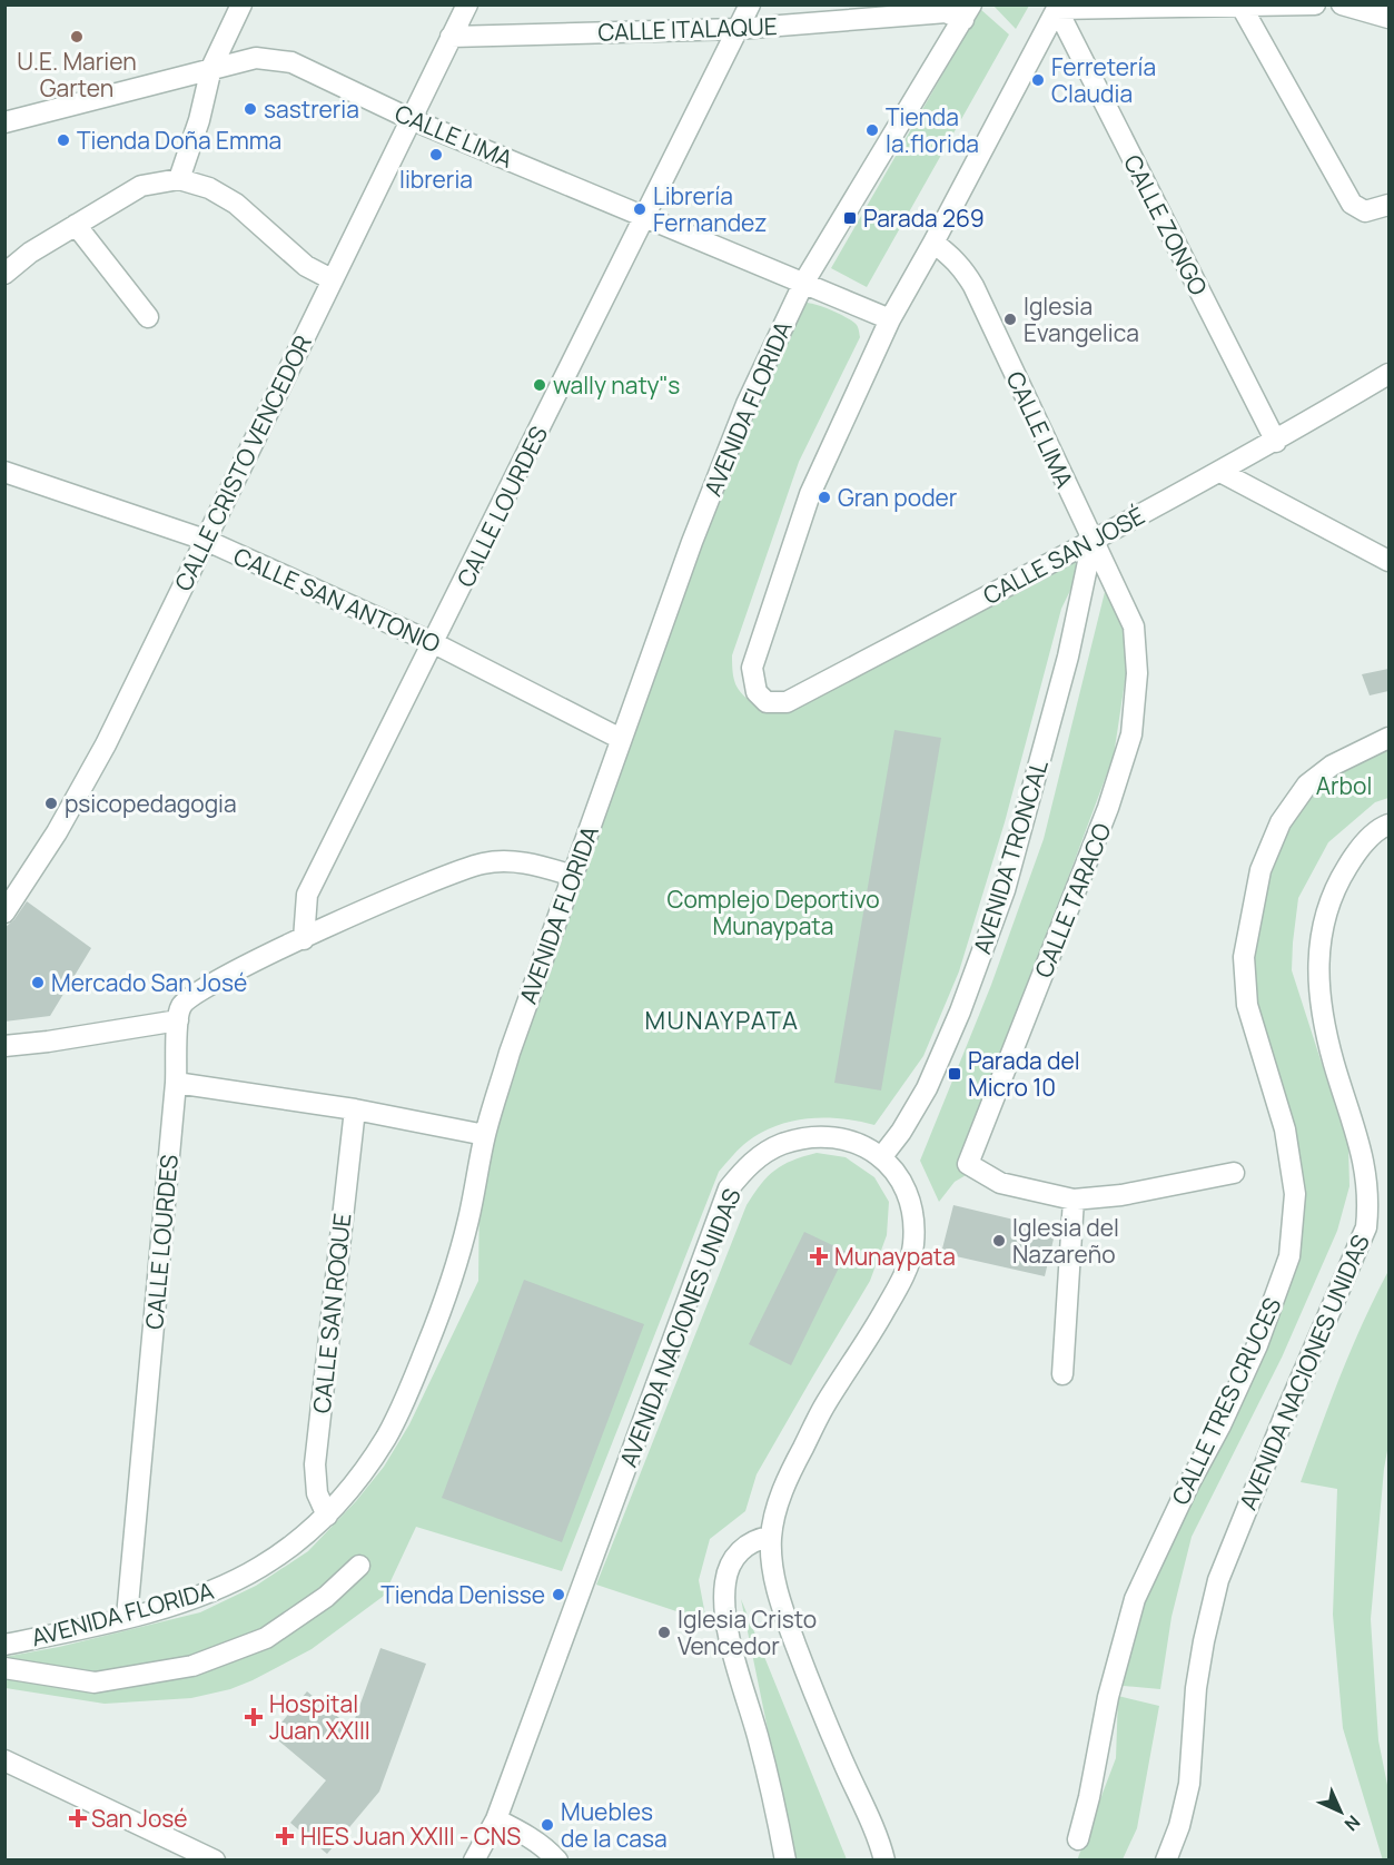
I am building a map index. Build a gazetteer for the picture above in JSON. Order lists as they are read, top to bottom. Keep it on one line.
{"streets":{"street":["CALLE ITALAQUE","CALLE LIMA","CALLE ZONGO","AVENIDA FLORIDA","CALLE CRISTO VENCEDOR","CALLE LOURDES","CALLE SAN JOSÉ","CALLE SAN ANTONIO","AVENIDA TRONCAL","CALLE TARACO","CALLE SAN ROQUE","AVENIDA NACIONES UNIDAS","CALLE TRES CRUCES"]},"crossings":[["CALLE ITALAQUE","AVENIDA FLORIDA"],["CALLE ITALAQUE","CALLE CRISTO VENCEDOR"],["CALLE ITALAQUE","CALLE LOURDES"],["CALLE LIMA","AVENIDA FLORIDA"],["CALLE LIMA","CALLE CRISTO VENCEDOR"],["CALLE LIMA","CALLE LOURDES"],["CALLE LIMA","CALLE SAN JOSÉ"],["CALLE LIMA","AVENIDA TRONCAL"],["CALLE LIMA","CALLE TARACO"],["CALLE ZONGO","CALLE SAN JOSÉ"],["AVENIDA FLORIDA","CALLE LOURDES"],["AVENIDA FLORIDA","CALLE SAN ANTONIO"],["AVENIDA FLORIDA","CALLE SAN ROQUE"],["CALLE CRISTO VENCEDOR","CALLE SAN ANTONIO"],["CALLE LOURDES","CALLE SAN ANTONIO"],["CALLE SAN JOSÉ","AVENIDA TRONCAL"],["AVENIDA TRONCAL","AVENIDA NACIONES UNIDAS"]],"districts":["MUNAYPATA"],"parks":["Arbol","Complejo Deportivo Munaypata"],"places":{"other":["U.E. Marien Garten","Ferretería Claudia","sastreria","Tienda la.florida","Tienda Doña Emma","libreria","Librería Fernandez","Iglesia Evangelica","wally naty\"s","Gran poder","psicopedagogia","Mercado San José","Iglesia del Nazareño","Tienda Denisse","Iglesia Cristo Vencedor","Muebles de la casa"],"transit":["Parada 269","Parada del Micro 10"],"health":["Munaypata","Hospital Juan XXIII","San José","HIES Juan XXIII - CNS"]},"north":"bottom right"}
